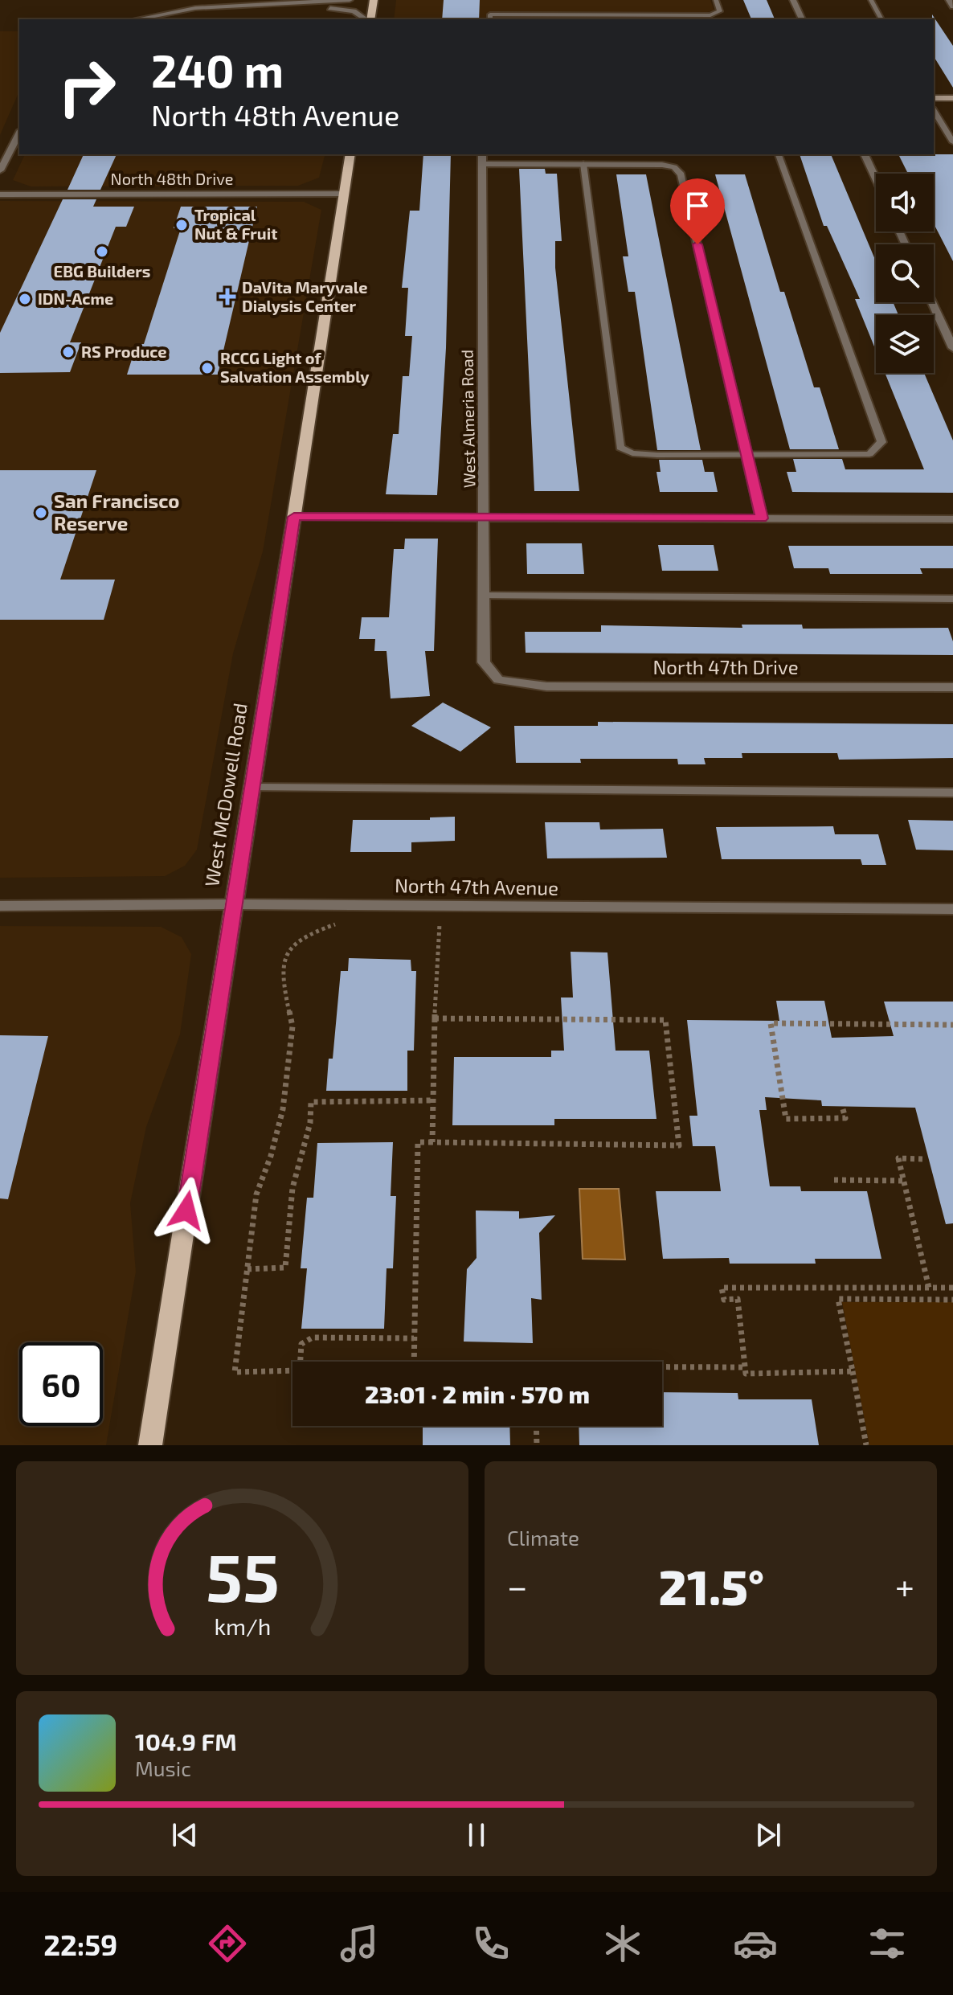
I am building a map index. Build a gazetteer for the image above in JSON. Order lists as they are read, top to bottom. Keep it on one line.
{"streets":{"main road":["West McDowell Road"],"street":["North 48th Drive","West Almeria Road","North 47th Drive","North 47th Avenue"]},"crossings":[["North 48th Drive","West McDowell Road"],["West Almeria Road","North 47th Drive"],["West McDowell Road","North 47th Avenue"]],"places":{"other":["Tropical Nut & Fruit","EBG Builders","IDN-Acme","RS Produce","RCCG Light of Salvation Assembly","San Francisco Reserve"],"health":["DaVita Maryvale Dialysis Center"]},"page":{"turn":["240 m","North 48th Avenue"],"limit":"60","trip":"23:01 · 2 min · 570 m","tile":"Climate","heat":["−","21.5°","+"],"song":["104.9 FM","Music"],"tabs":"22:59","gauge":["55","km/h"]}}
